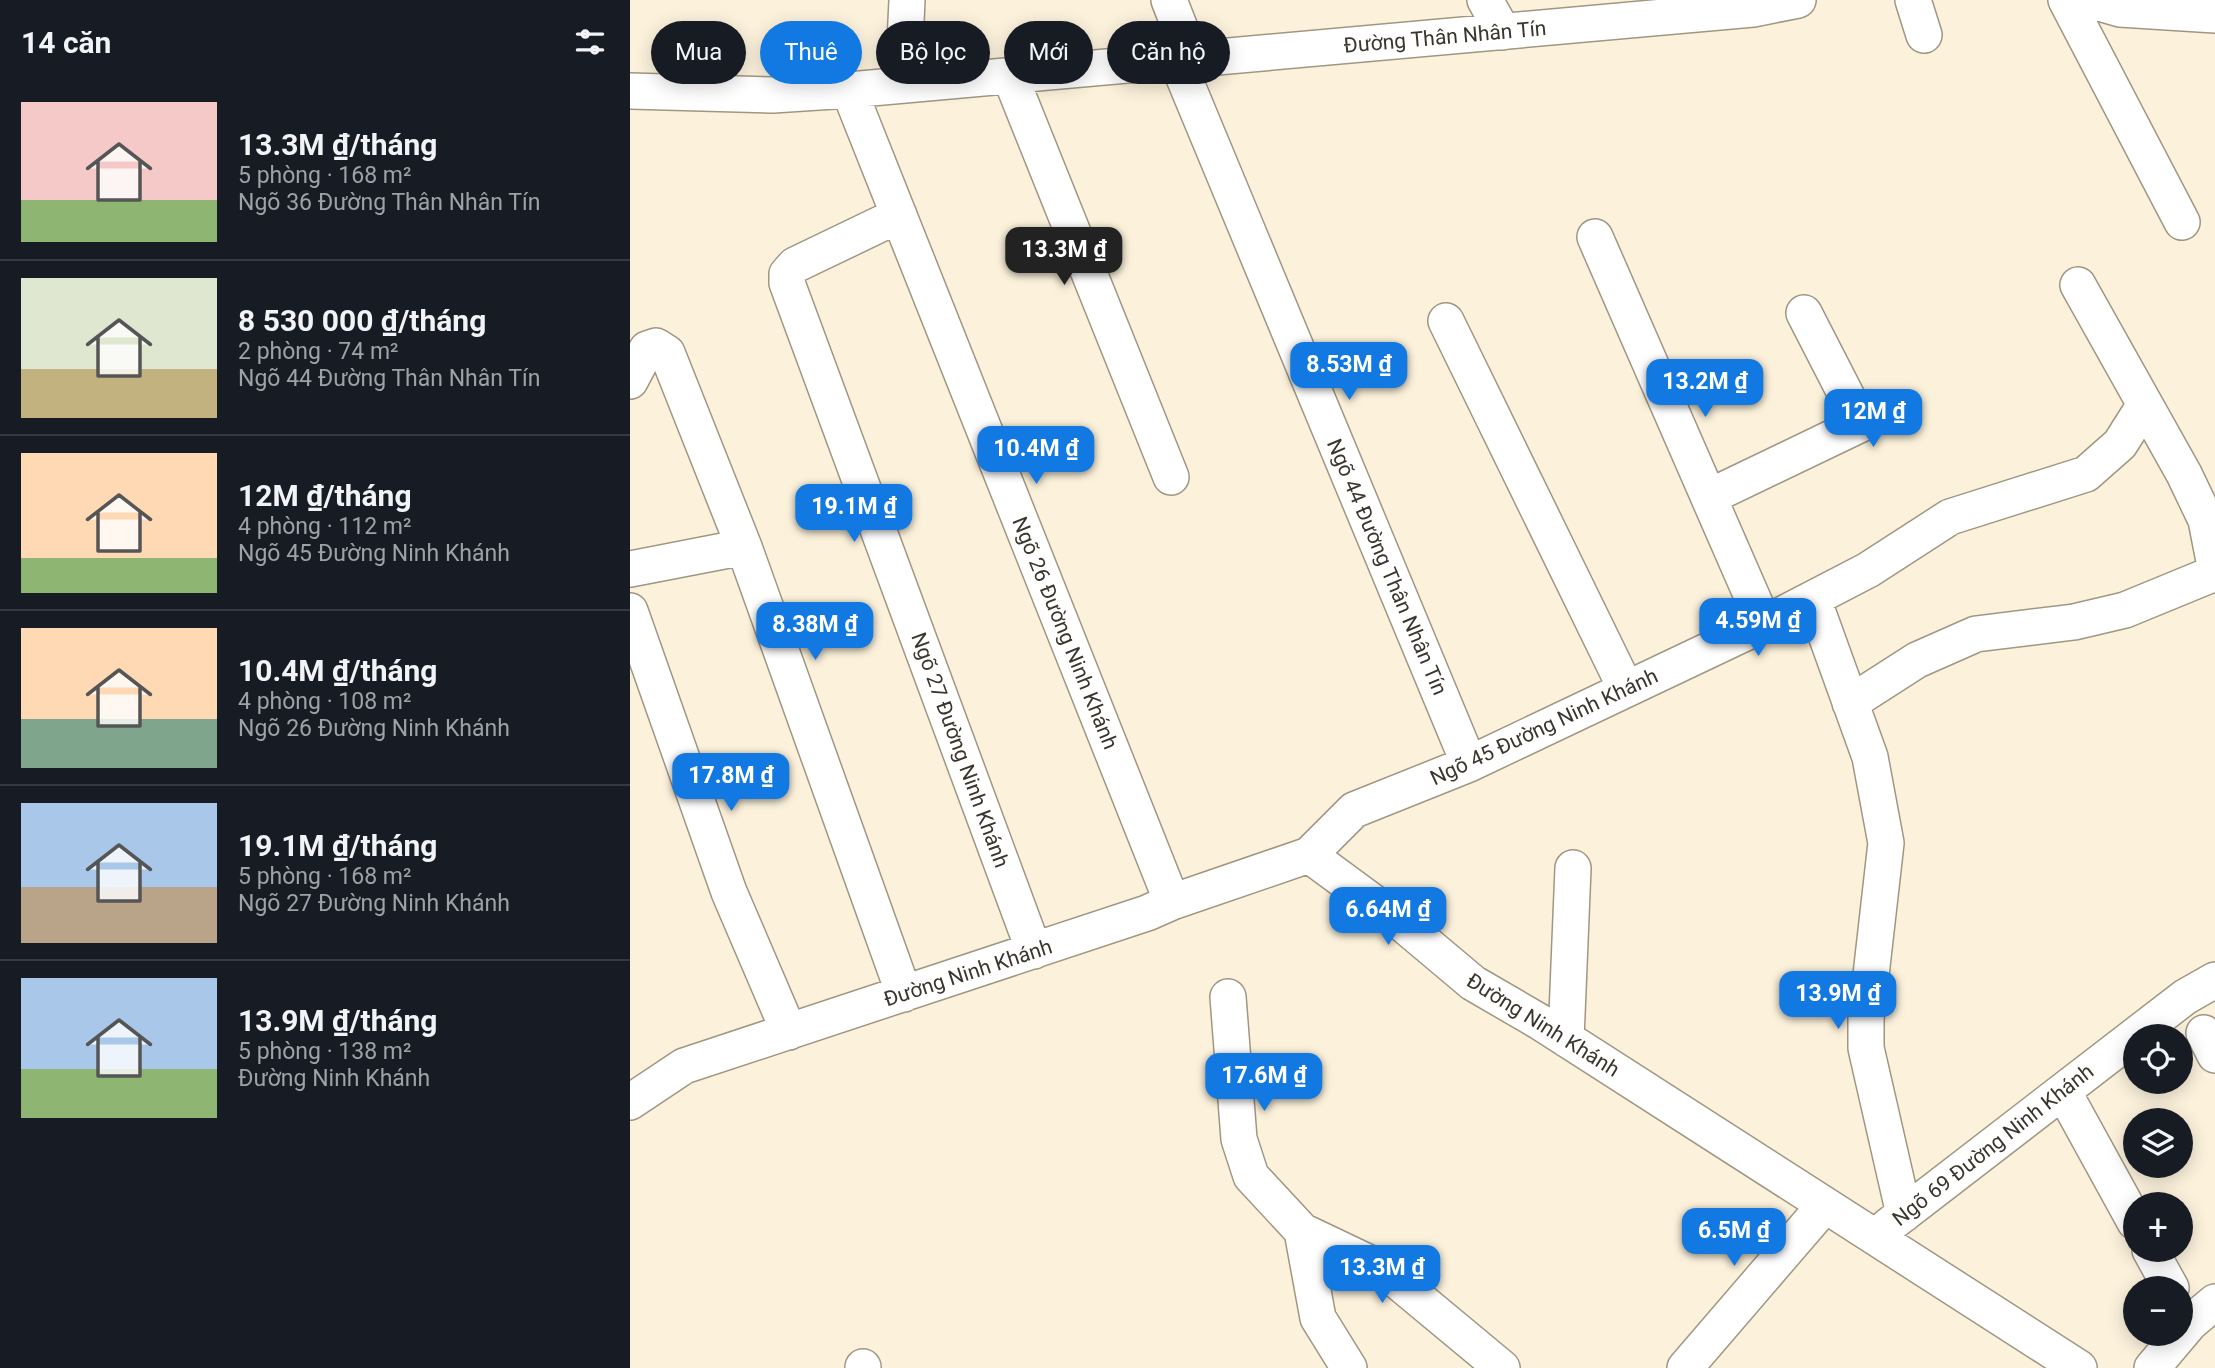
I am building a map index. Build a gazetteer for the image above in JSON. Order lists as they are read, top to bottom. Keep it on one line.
{"streets":{"street":["Đường Thân Nhân Tín","Ngõ 44 Đường Thân Nhân Tín","Ngõ 26 Đường Ninh Khánh","Ngõ 45 Đường Ninh Khánh","Ngõ 27 Đường Ninh Khánh","Đường Ninh Khánh","Ngõ 69 Đường Ninh Khánh"]},"crossings":[["Đường Thân Nhân Tín","Ngõ 26 Đường Ninh Khánh"],["Ngõ 44 Đường Thân Nhân Tín","Ngõ 45 Đường Ninh Khánh"],["Ngõ 26 Đường Ninh Khánh","Ngõ 27 Đường Ninh Khánh"],["Ngõ 26 Đường Ninh Khánh","Đường Ninh Khánh"],["Ngõ 45 Đường Ninh Khánh","Đường Ninh Khánh"],["Ngõ 27 Đường Ninh Khánh","Đường Ninh Khánh"],["Đường Ninh Khánh","Ngõ 69 Đường Ninh Khánh"]],"page":{"heading":"14 căn","chip":["Mua","Thuê","Bộ lọc","Mới","Căn hộ"],"list":[{"name":"13.3M ₫/tháng","note":"5 phòng · 168 m² · Ngõ 36 Đường Thân Nhân Tín"},{"name":"8 530 000 ₫/tháng","note":"2 phòng · 74 m² · Ngõ 44 Đường Thân Nhân Tín"},{"name":"12M ₫/tháng","note":"4 phòng · 112 m² · Ngõ 45 Đường Ninh Khánh"},{"name":"10.4M ₫/tháng","note":"4 phòng · 108 m² · Ngõ 26 Đường Ninh Khánh"},{"name":"19.1M ₫/tháng","note":"5 phòng · 168 m² · Ngõ 27 Đường Ninh Khánh"},{"name":"13.9M ₫/tháng","note":"5 phòng · 138 m² · Đường Ninh Khánh"}],"price":["13.3M ₫","8.53M ₫","13.2M ₫","12M ₫","10.4M ₫","19.1M ₫","4.59M ₫","8.38M ₫","17.8M ₫","6.64M ₫","13.9M ₫","17.6M ₫","6.5M ₫","13.3M ₫"],"map_buttons":["+","−"]}}
